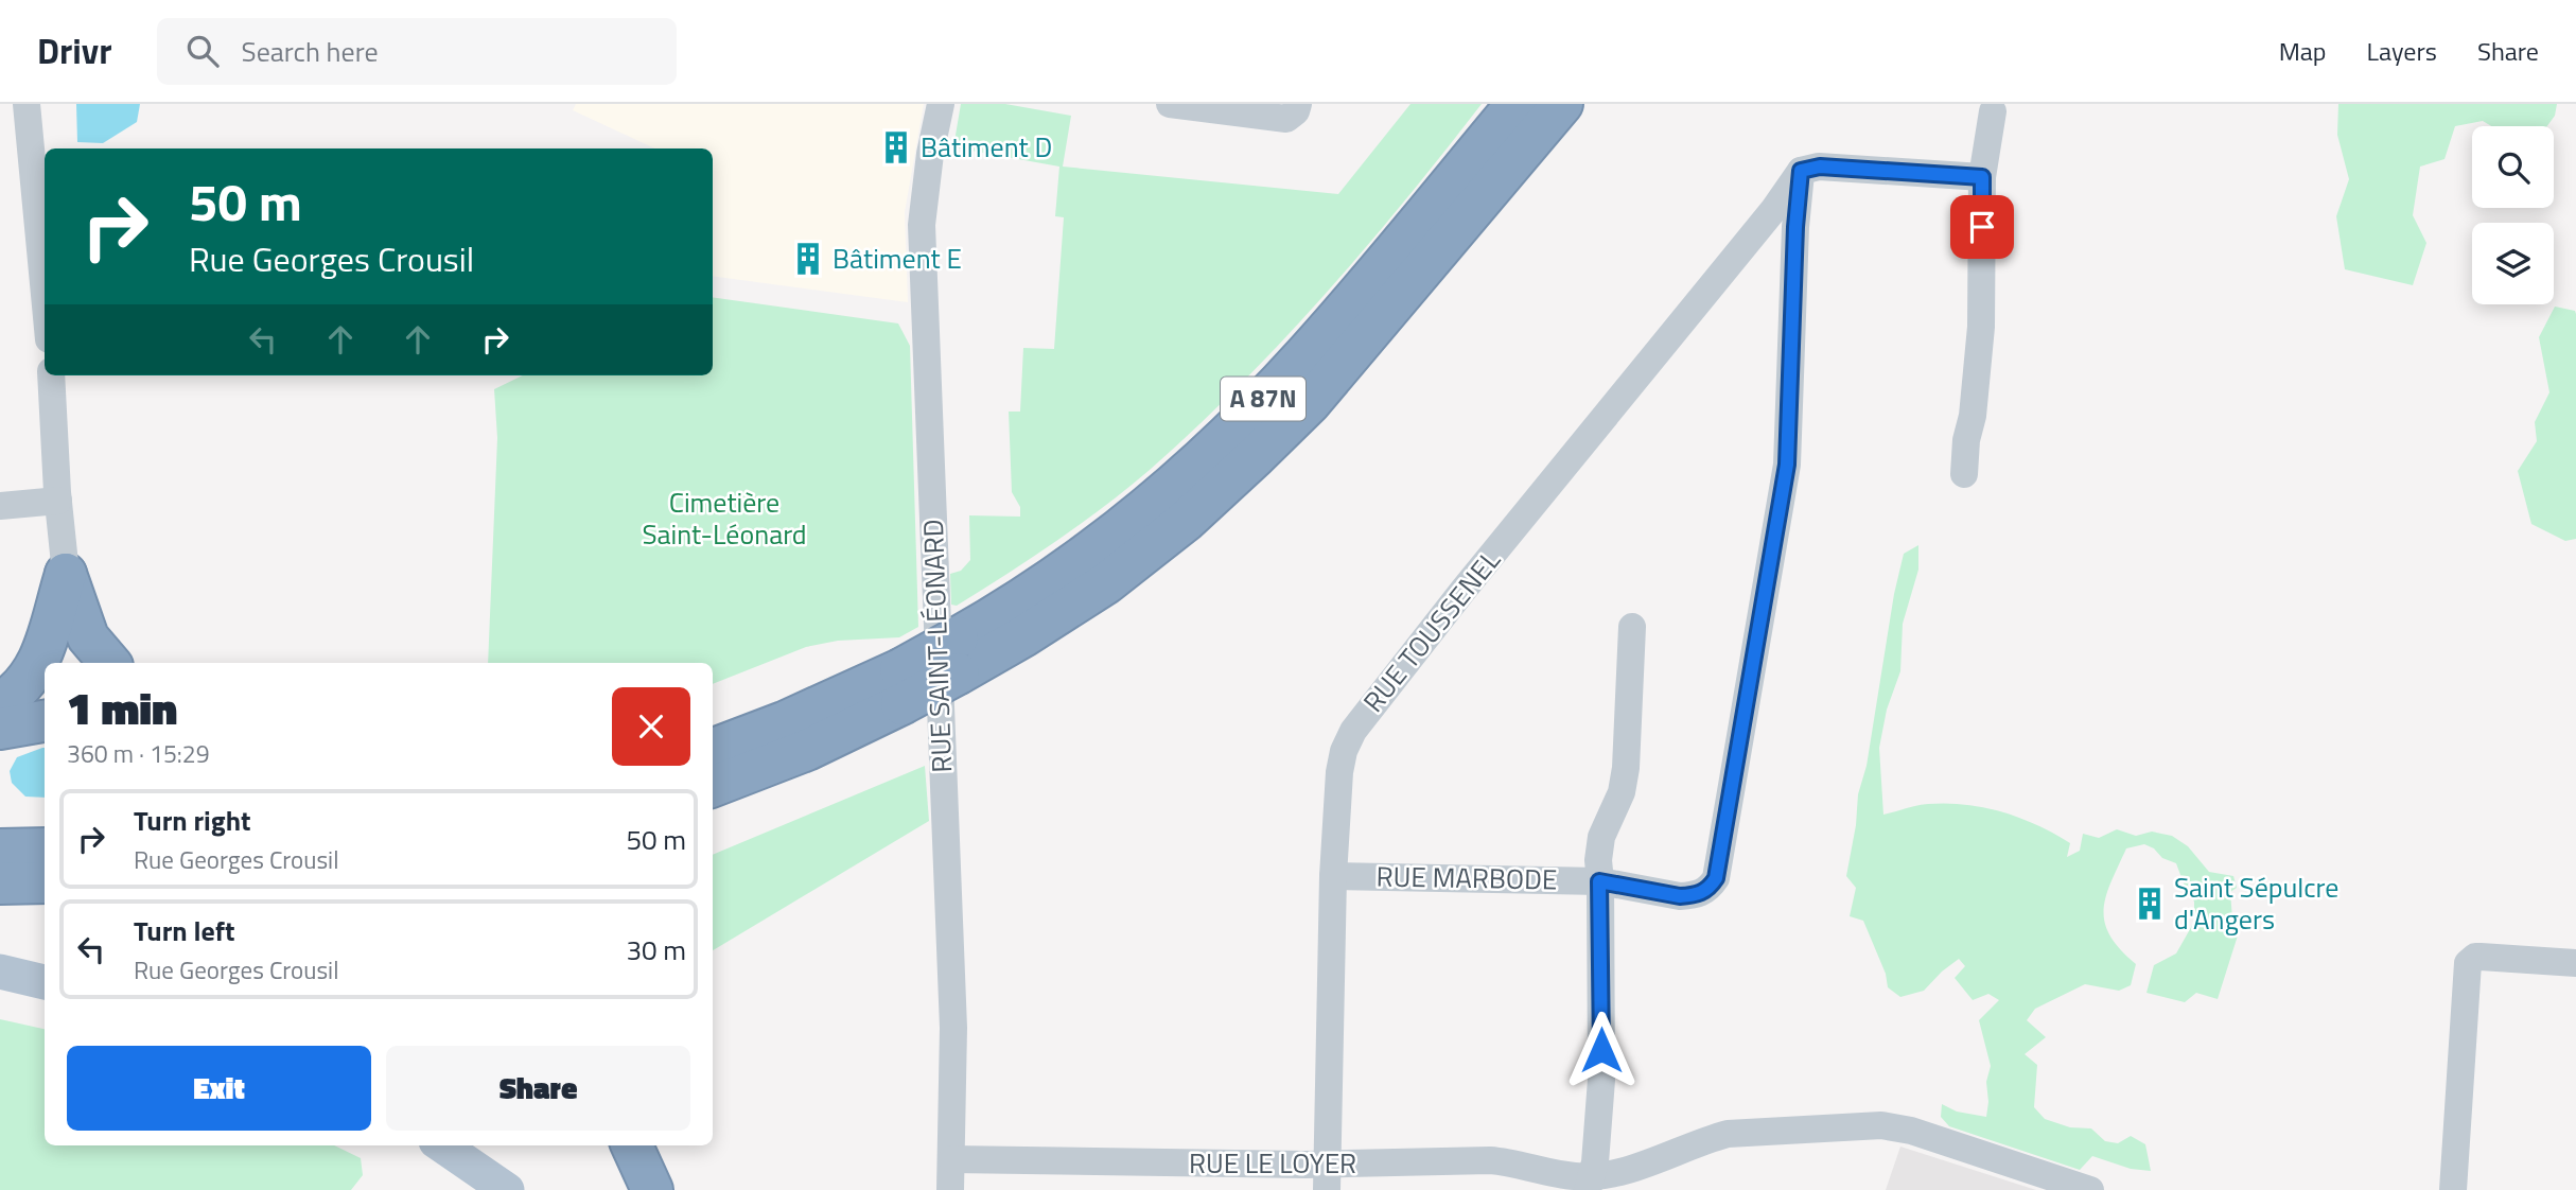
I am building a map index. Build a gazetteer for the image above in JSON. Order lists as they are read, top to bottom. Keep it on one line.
{"streets":{"highway":["A 87N"],"street":["RUE TOUSSENEL","RUE SAINT-LÉONARD","RUE MARBODE","RUE LE LOYER"]},"crossings":[["RUE TOUSSENEL","RUE MARBODE"],["RUE TOUSSENEL","RUE LE LOYER"],["RUE SAINT-LÉONARD","RUE LE LOYER"]],"parks":["Cimetière Saint-Léonard"],"places":{"building":["Bâtiment D","Bâtiment E","Saint Sépulcre d'Angers"]},"page":{"header":"Drivr","search":"Search here","nav":["Map","Layers","Share"],"turn":["50 m","Rue Georges Crousil"],"heading":["1 min","360 m · 15:29"],"list":[{"name":"Turn right","note":"Rue Georges Crousil","value":"50 m"},{"name":"Turn left","note":"Rue Georges Crousil","value":"30 m"}],"buttons":["Exit","Share"]}}
